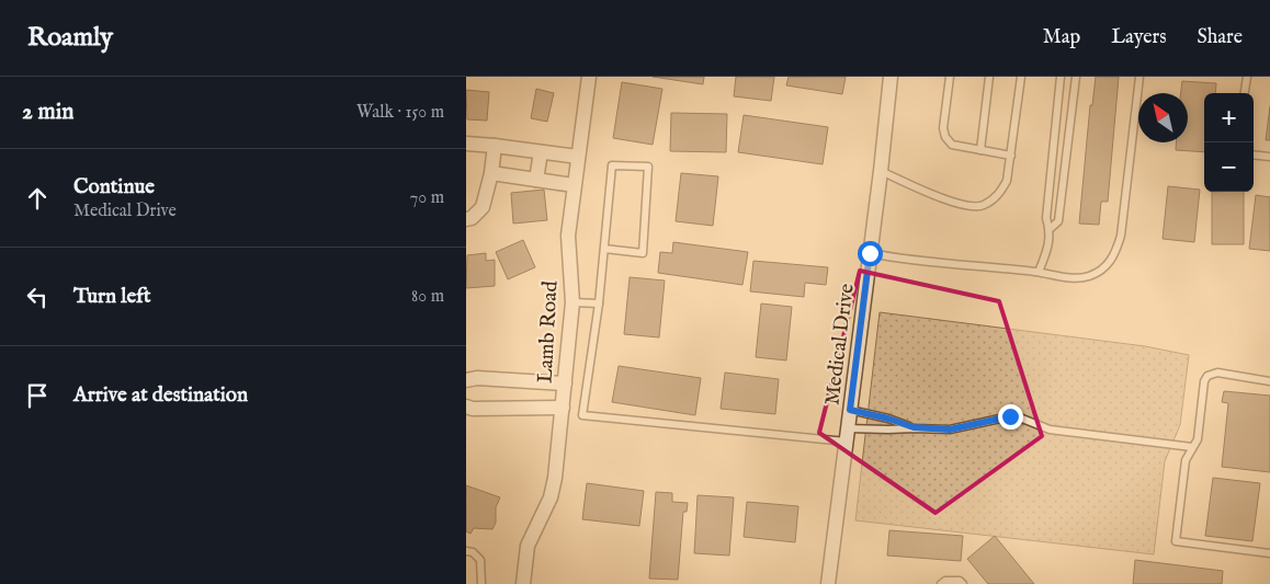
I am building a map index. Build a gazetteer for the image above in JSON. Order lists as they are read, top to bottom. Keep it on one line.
{"streets":{"street":["Lamb Road","Medical Drive"]},"north":"top left","page":{"header":"Roamly","nav":["Map","Layers","Share"],"heading":["2 min","Walk · 150 m"],"map_buttons":["+","−"],"list":[["Continue","Medical Drive","70 m"],["Turn left","80 m"],"Arrive at destination"]}}
